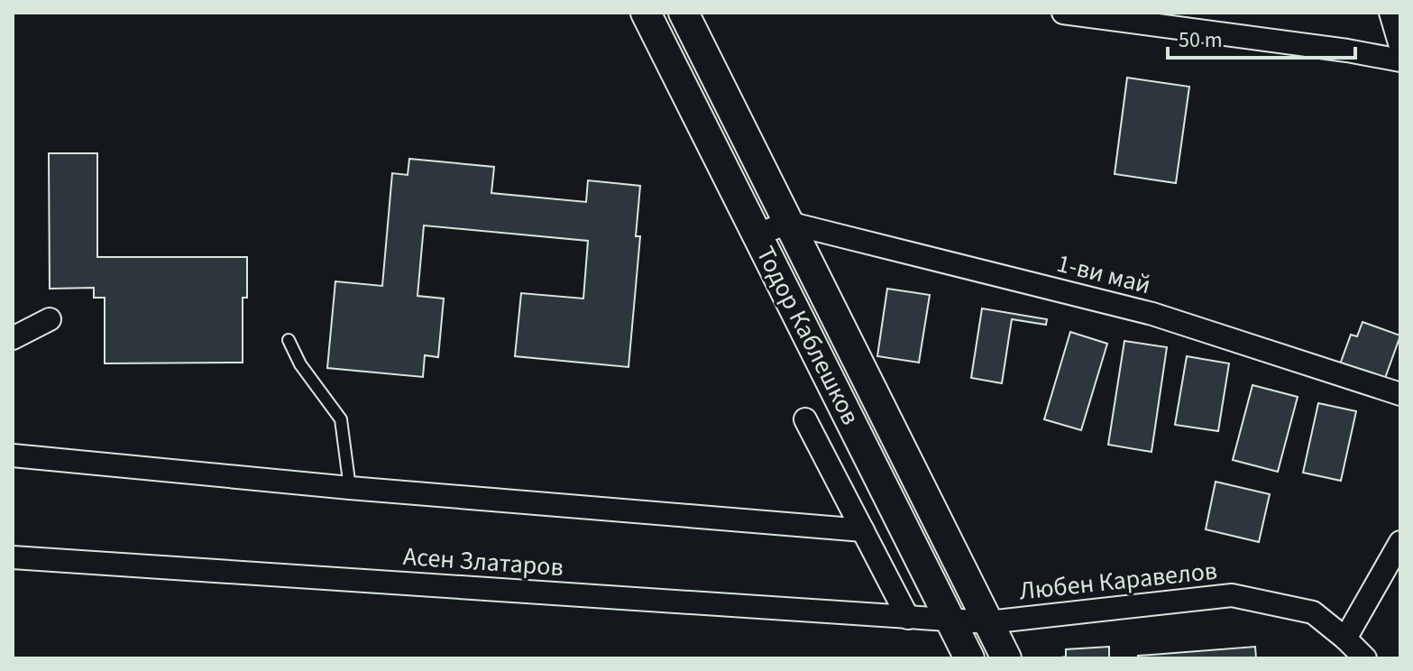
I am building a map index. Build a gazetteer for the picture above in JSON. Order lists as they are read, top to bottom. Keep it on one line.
{"streets":{"street":["1-ви май","Тодор Каблешков","Асен Златаров","Любен Каравелов"]},"crossings":[["1-ви май","Тодор Каблешков"],["Тодор Каблешков","Асен Златаров"],["Тодор Каблешков","Любен Каравелов"],["Асен Златаров","Любен Каравелов"]],"scale_bar":"50 m"}
